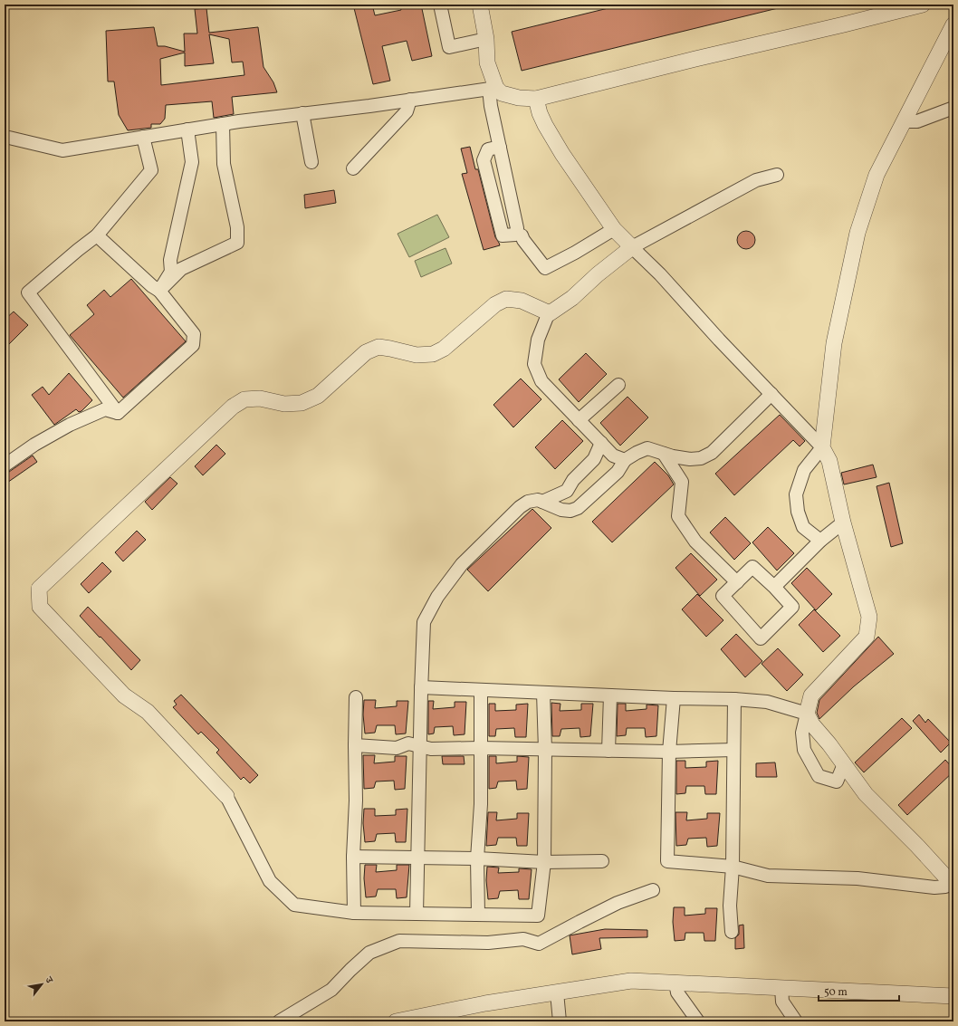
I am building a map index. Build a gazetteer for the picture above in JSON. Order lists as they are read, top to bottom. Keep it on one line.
{"scale_bar":"50 m","north":"top right"}
